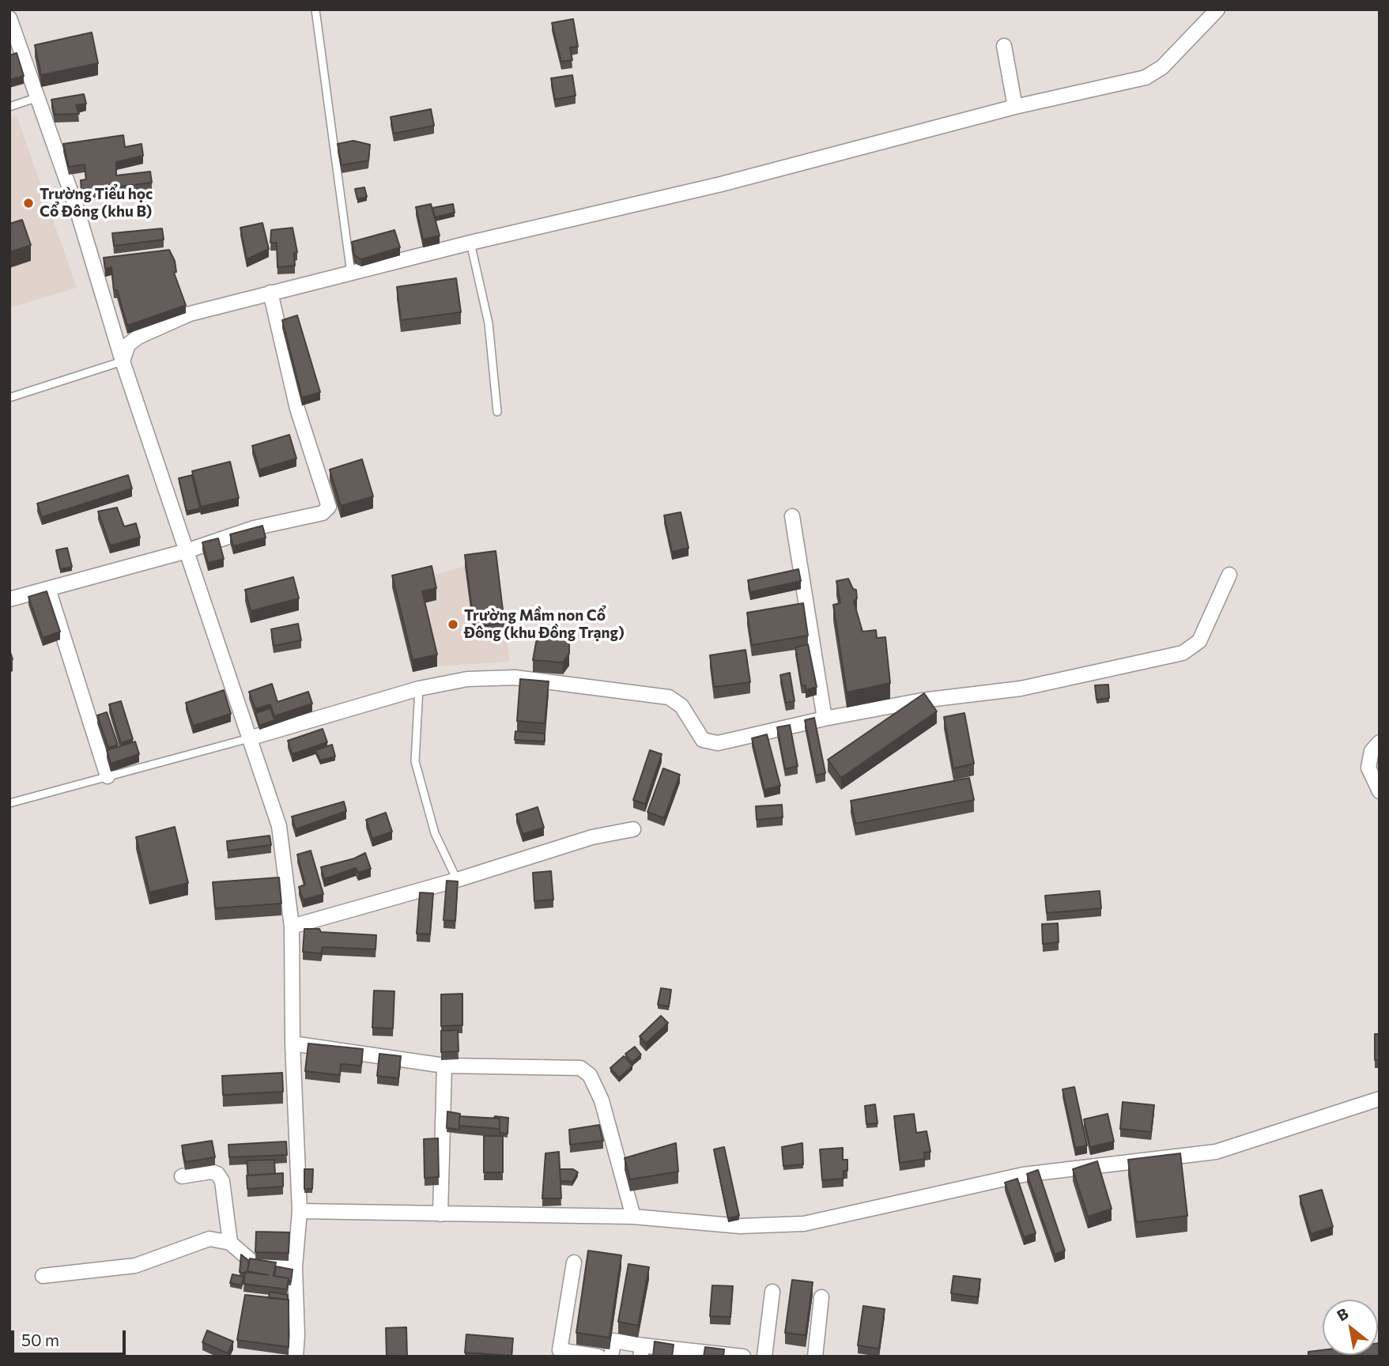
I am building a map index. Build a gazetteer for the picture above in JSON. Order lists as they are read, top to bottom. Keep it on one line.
{"places":["Trường Tiểu học Cổ Đông (khu B)","Trường Mầm non Cổ Đông (khu Đồng Trạng)"],"scale_bar":"50 m","north":"top left"}
